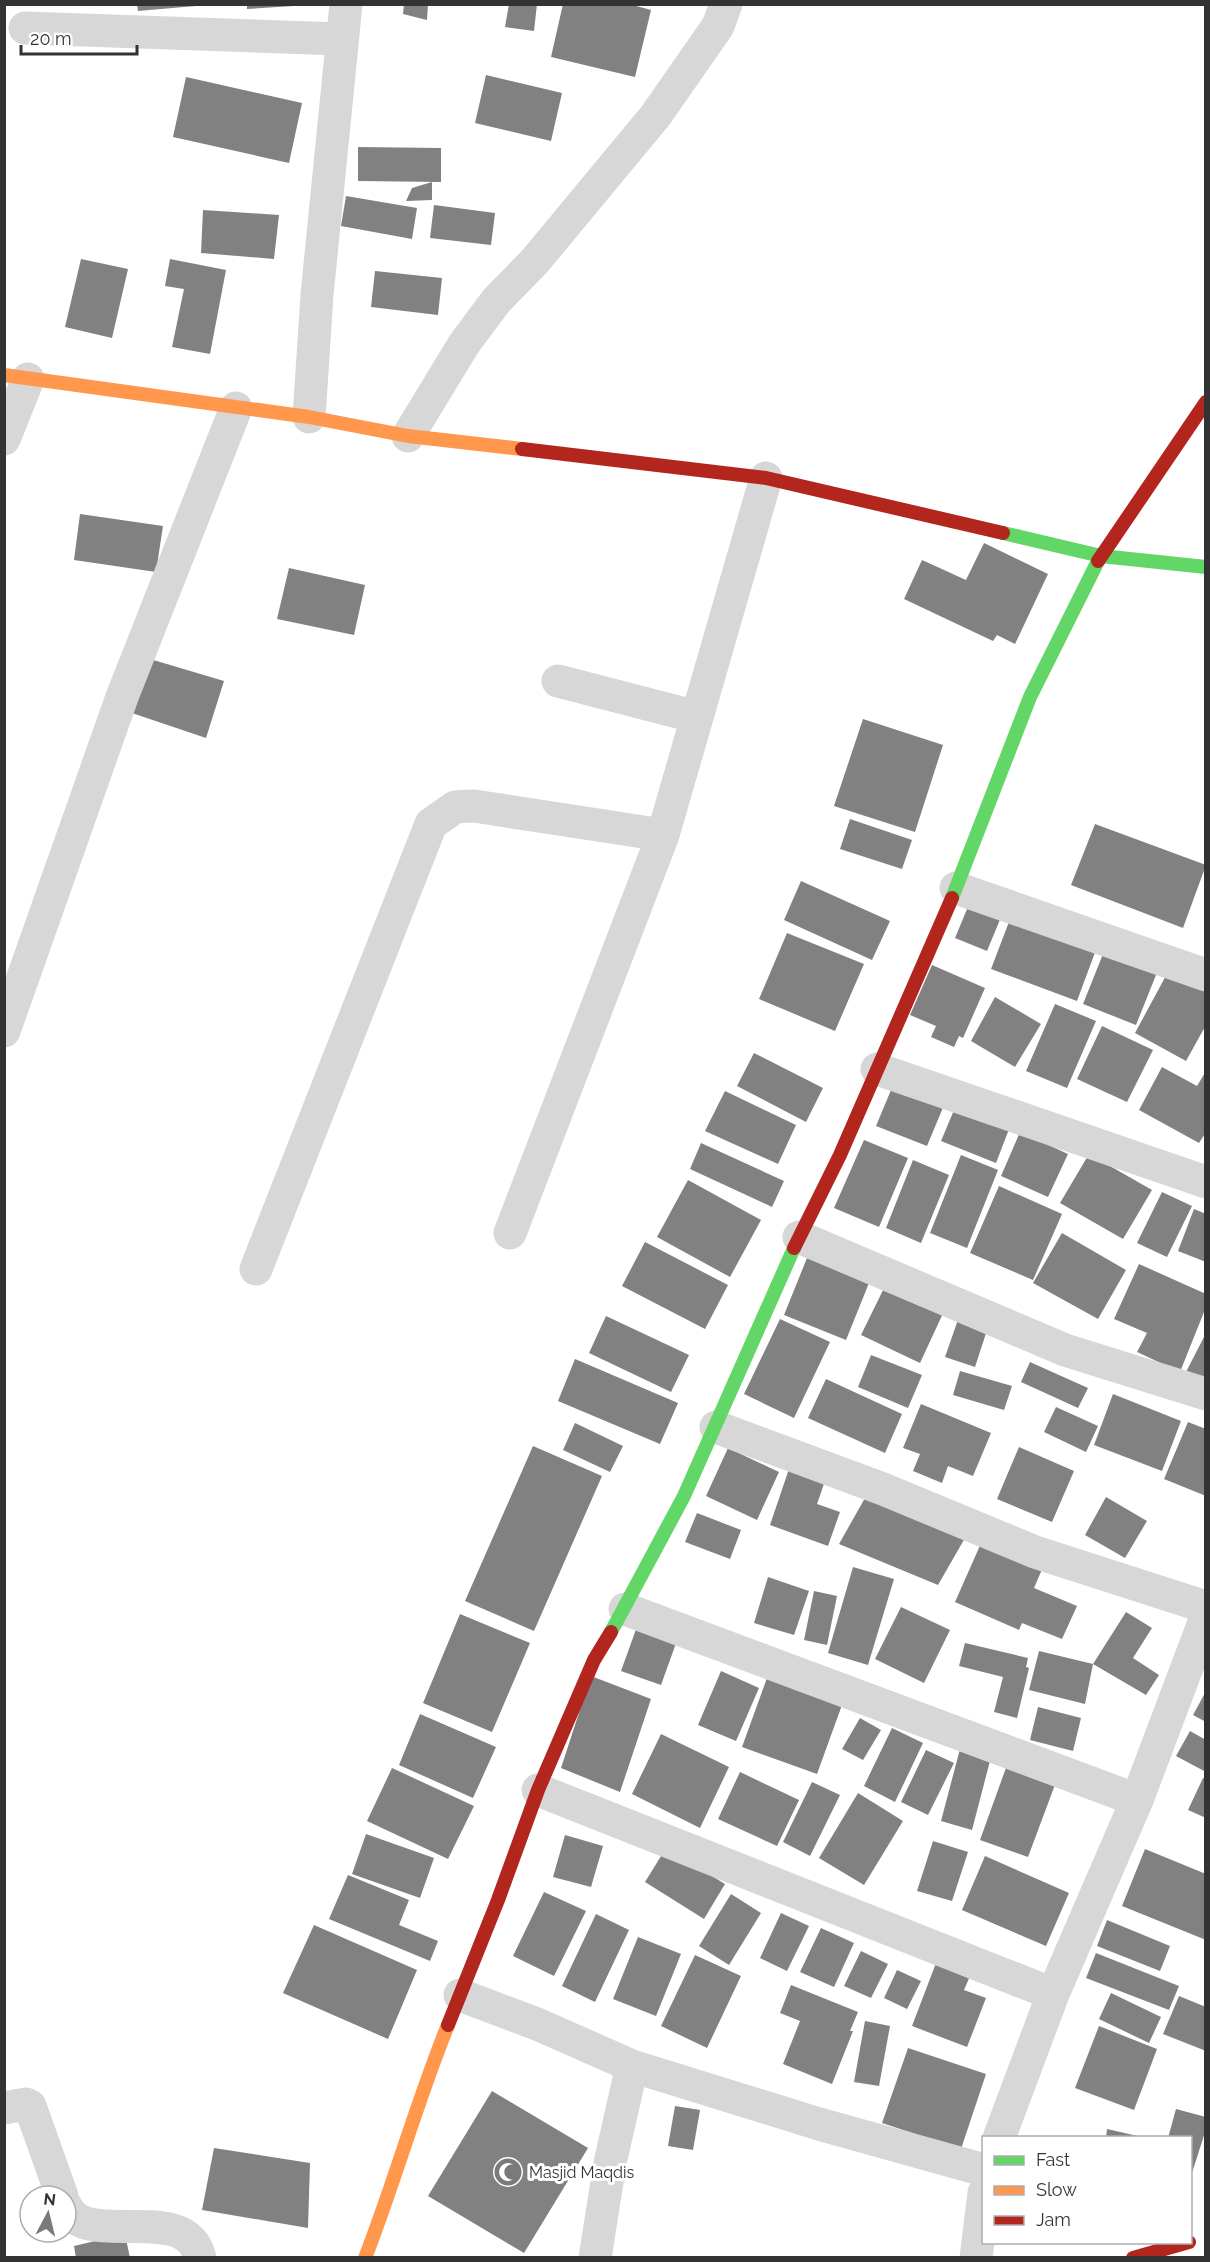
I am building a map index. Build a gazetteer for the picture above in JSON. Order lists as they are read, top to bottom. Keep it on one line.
{"places":{"mosque":["Masjid Maqdis"]},"legend":["Fast","Slow","Jam"],"scale_bar":"20 m","north":"top"}
